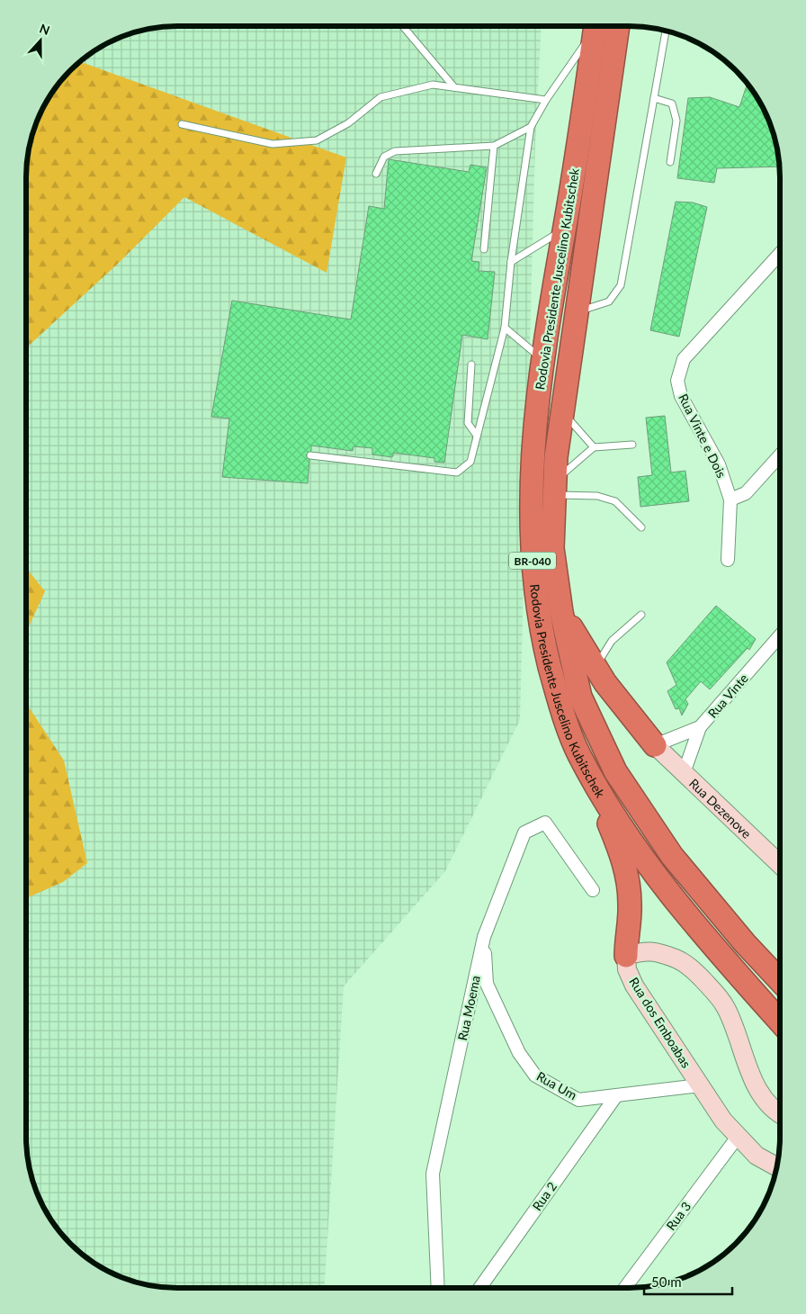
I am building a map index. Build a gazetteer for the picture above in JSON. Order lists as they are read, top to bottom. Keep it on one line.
{"streets":{"highway":["Rodovia Presidente Juscelino Kubitschek","BR-040"],"main road":["Rua Dezenove","Rua dos Emboabas"],"street":["Rua Vinte e Dois","Rua Vinte","Rua Moema","Rua Um","Rua 2","Rua 3"]},"crossings":[["Rua Vinte","Rua Dezenove"],["Rua Moema","Rua Um"],["Rua dos Emboabas","Rua Um"],["Rua dos Emboabas","Rua 3"],["Rua Um","Rua 2"]],"scale_bar":"50 m","north":"top"}
